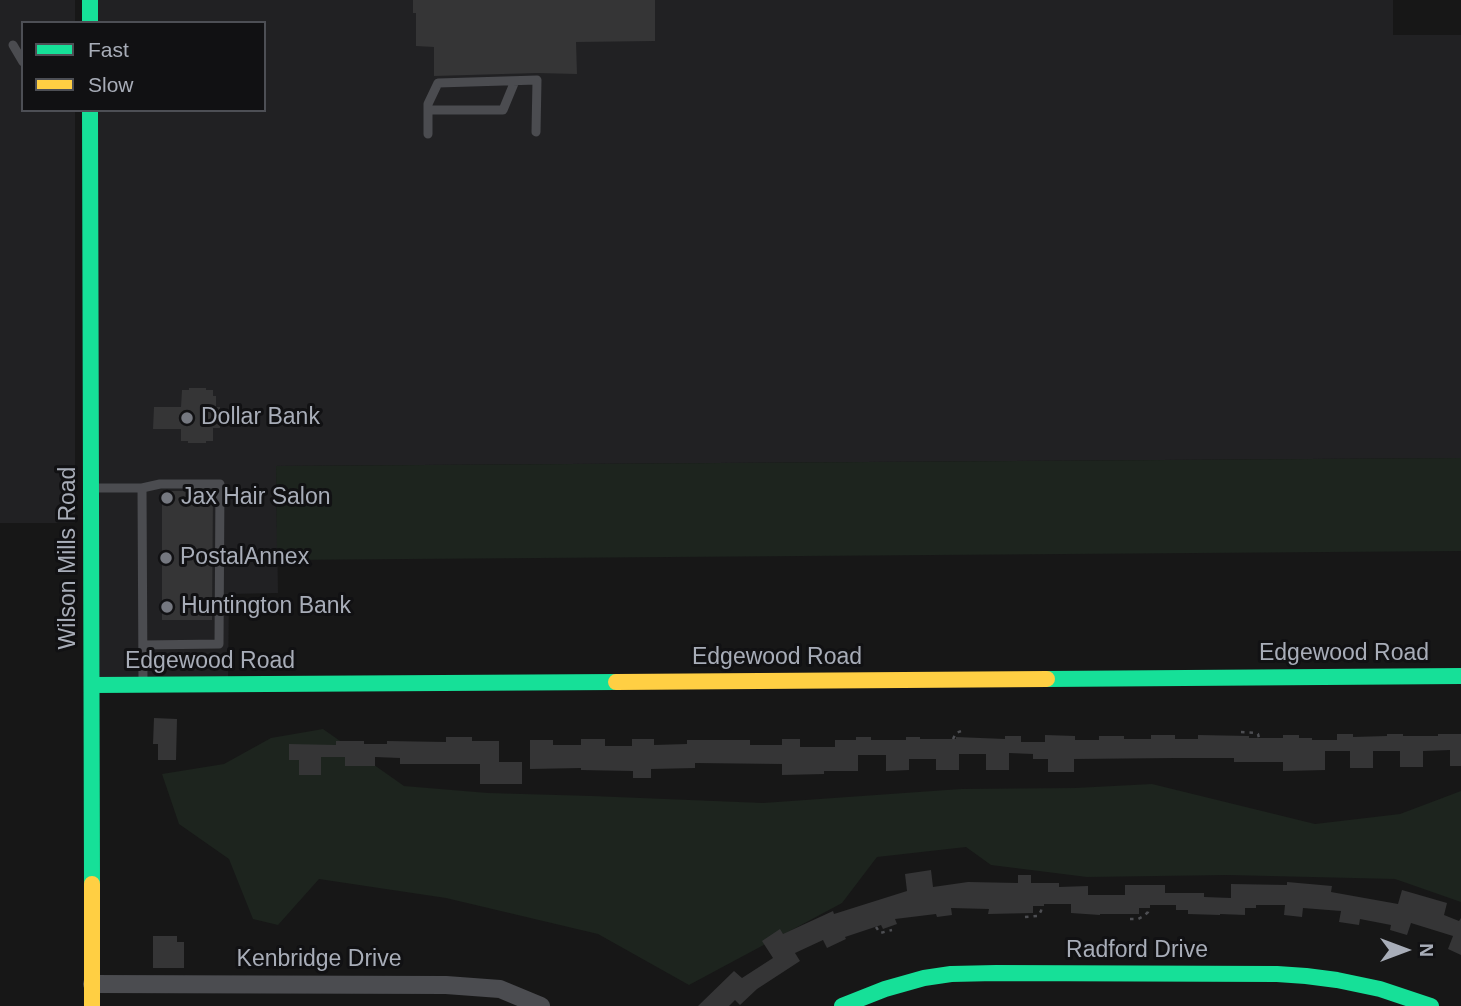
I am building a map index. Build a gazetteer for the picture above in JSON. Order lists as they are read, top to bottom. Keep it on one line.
{"streets":{"street":["Wilson Mills Road","Edgewood Road","Radford Drive","Kenbridge Drive"]},"crossings":[["Wilson Mills Road","Edgewood Road"],["Wilson Mills Road","Kenbridge Drive"]],"places":["Dollar Bank","Jax Hair Salon","PostalAnnex","Huntington Bank"],"legend":["Fast","Slow"],"north":"right"}
